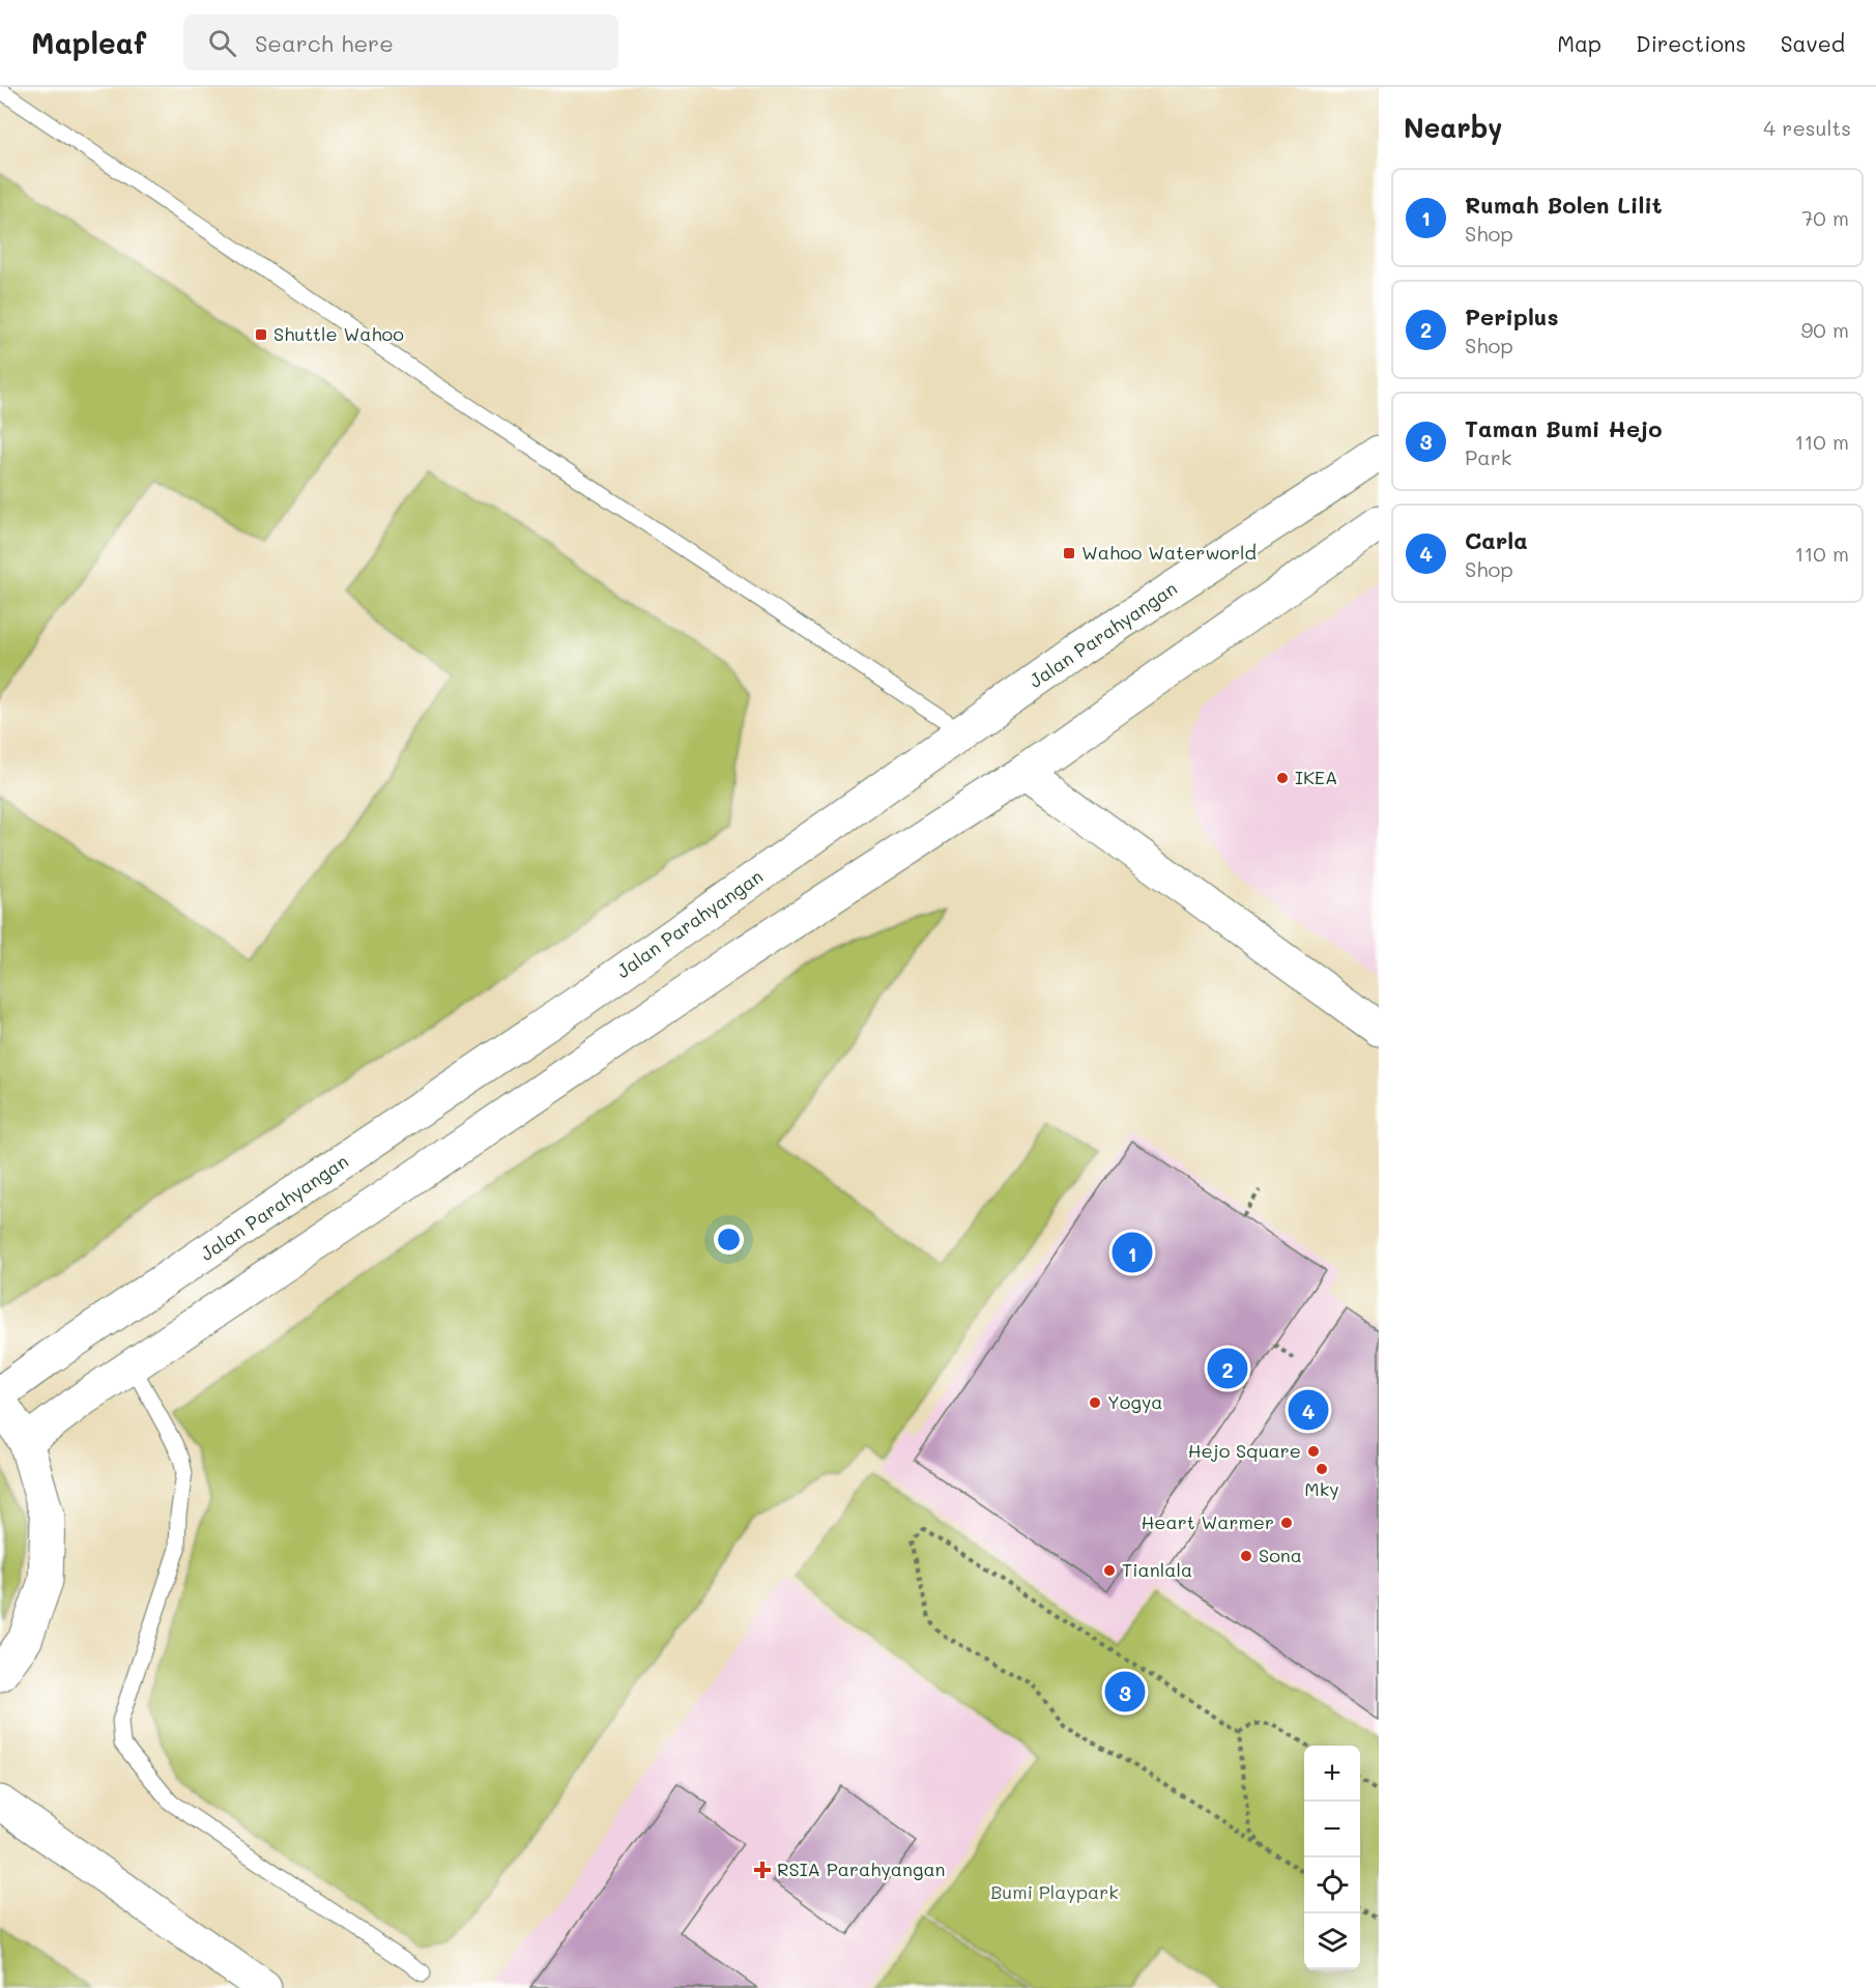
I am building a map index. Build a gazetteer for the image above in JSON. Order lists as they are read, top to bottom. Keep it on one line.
{"streets":{"main road":["Jalan Parahyangan"]},"parks":["Bumi Playpark"],"places":{"transit":["Shuttle Wahoo","Wahoo Waterworld"],"other":["IKEA","Yogya","Hejo Square","Mky","Heart Warmer","Sona","Tianlala"],"health":["RSIA Parahyangan"]},"page":{"header":"Mapleaf","search":"Search here","nav":["Map","Directions","Saved"],"heading":["Nearby","4 results"],"list":[{"mark":"1","name":"Rumah Bolen Lilit","note":"Shop","value":"70 m"},{"mark":"2","name":"Periplus","note":"Shop","value":"90 m"},{"mark":"3","name":"Taman Bumi Hejo","note":"Park","value":"110 m"},{"mark":"4","name":"Carla","note":"Shop","value":"110 m"}],"pins":["1","2","4","3"],"map_buttons":["+","−"]}}
